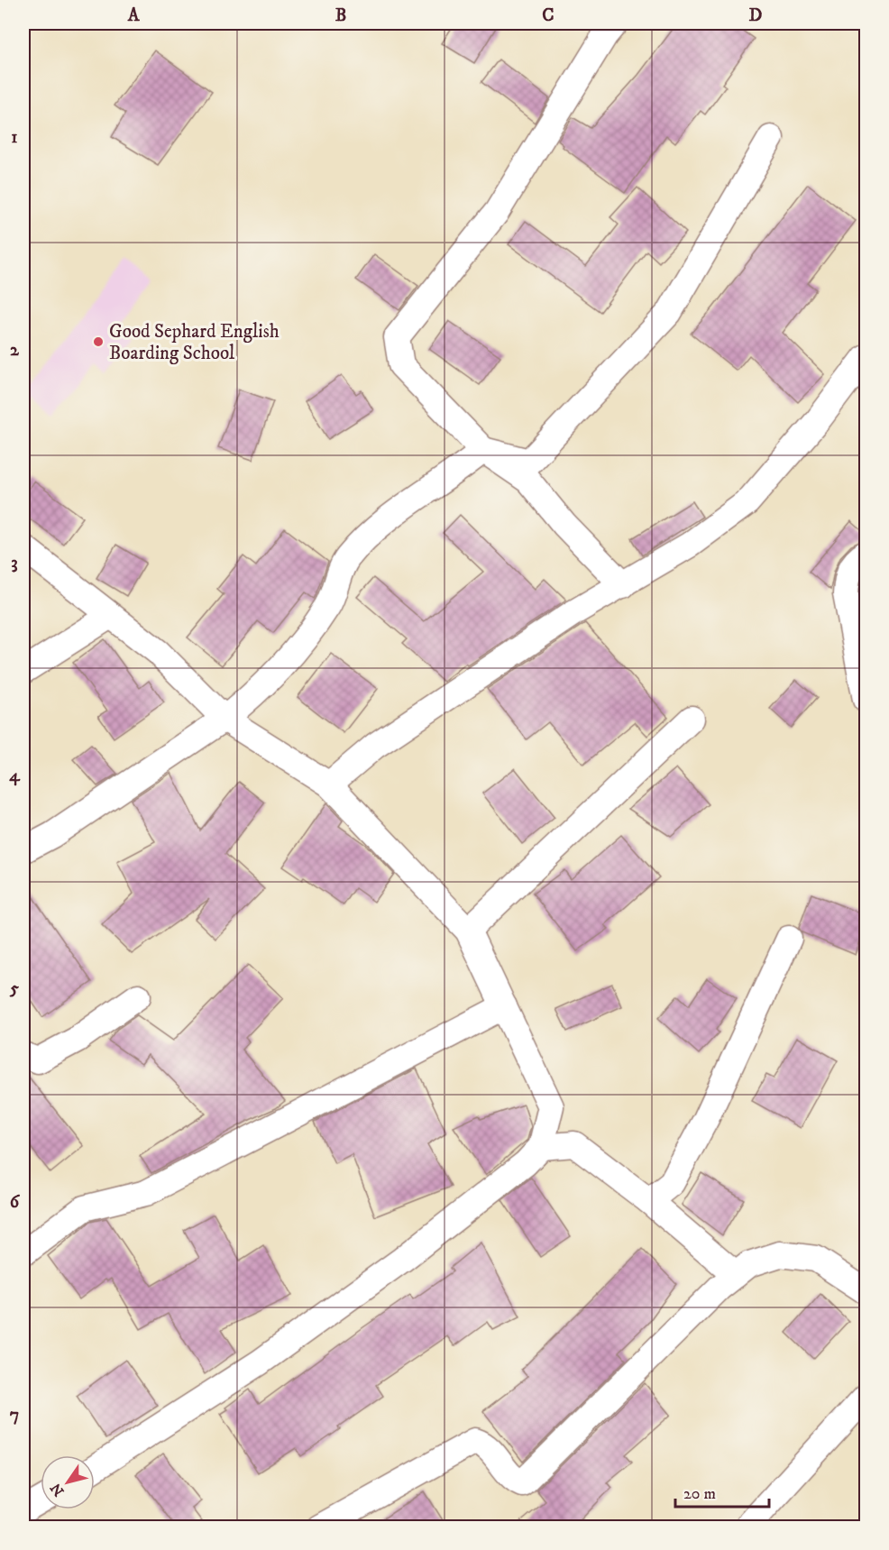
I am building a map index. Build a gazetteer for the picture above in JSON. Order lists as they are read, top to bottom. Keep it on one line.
{"places":["Good Sephard English Boarding School"],"scale_bar":"20 m","north":"bottom left","grid":{"columns":["A","B","C","D"],"rows":["1","2","3","4","5","6","7"]}}
